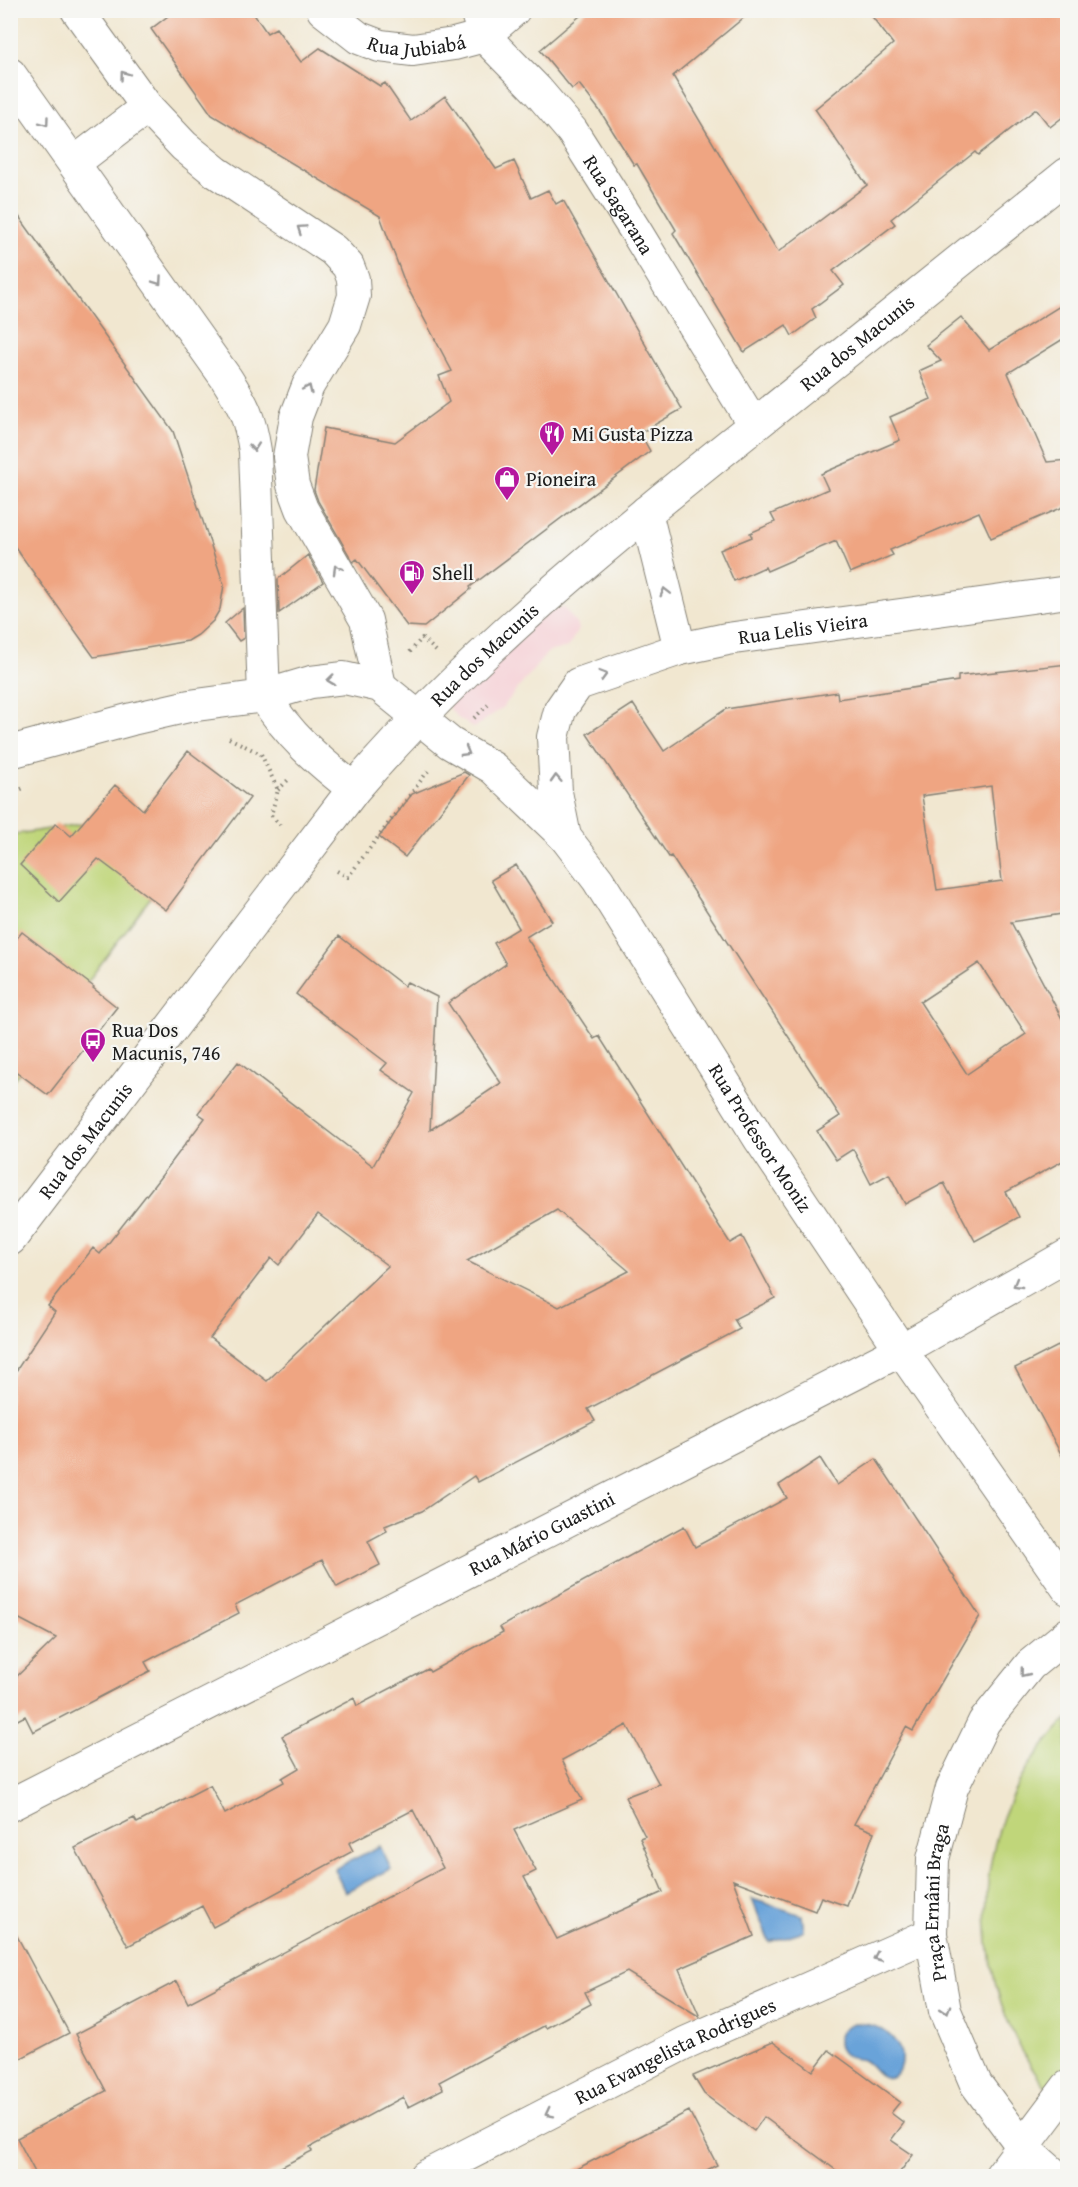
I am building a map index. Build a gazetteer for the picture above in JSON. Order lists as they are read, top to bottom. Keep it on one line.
{"streets":{"main road":["Rua dos Macunis"],"street":["Rua Jubiabá","Rua Sagarana","Rua Lelis Vieira","Rua Professor Moniz","Rua Mário Guastini","Praça Ernâni Braga","Rua Evangelista Rodrigues"]},"crossings":[["Rua Jubiabá","Rua Sagarana"],["Rua Sagarana","Rua dos Macunis"],["Rua dos Macunis","Rua Professor Moniz"],["Rua Lelis Vieira","Rua Professor Moniz"],["Rua Professor Moniz","Rua Mário Guastini"],["Praça Ernâni Braga","Rua Evangelista Rodrigues"]],"one_way":["Praça Ernâni Braga","Rua Evangelista Rodrigues"],"places":{"restaurant":["Mi Gusta Pizza"],"shop":["Pioneira"],"fuel station":["Shell"],"bus stop":["Rua Dos Macunis, 746"]}}
